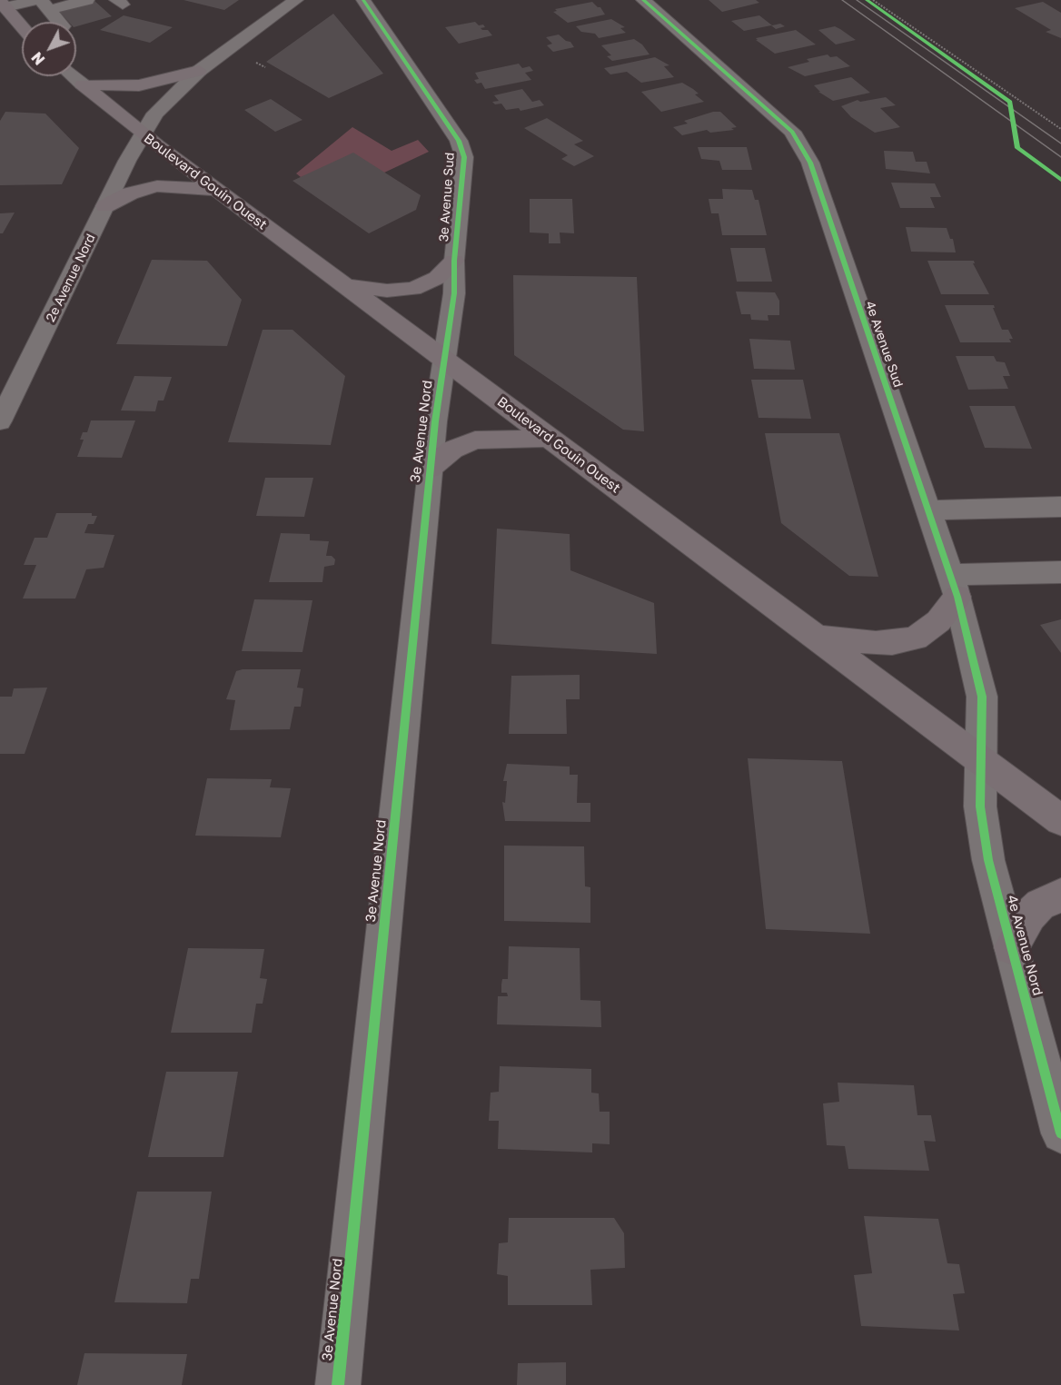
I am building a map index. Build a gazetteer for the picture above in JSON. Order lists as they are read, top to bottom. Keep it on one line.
{"streets":{"main road":["Boulevard Gouin Ouest"],"street":["3e Avenue Sud","2e Avenue Nord","4e Avenue Sud","3e Avenue Nord","4e Avenue Nord"]},"crossings":[["Boulevard Gouin Ouest","3e Avenue Sud"],["Boulevard Gouin Ouest","2e Avenue Nord"],["Boulevard Gouin Ouest","4e Avenue Sud"],["Boulevard Gouin Ouest","3e Avenue Nord"],["Boulevard Gouin Ouest","4e Avenue Nord"],["3e Avenue Sud","3e Avenue Nord"],["4e Avenue Sud","4e Avenue Nord"]],"north":"bottom left"}
